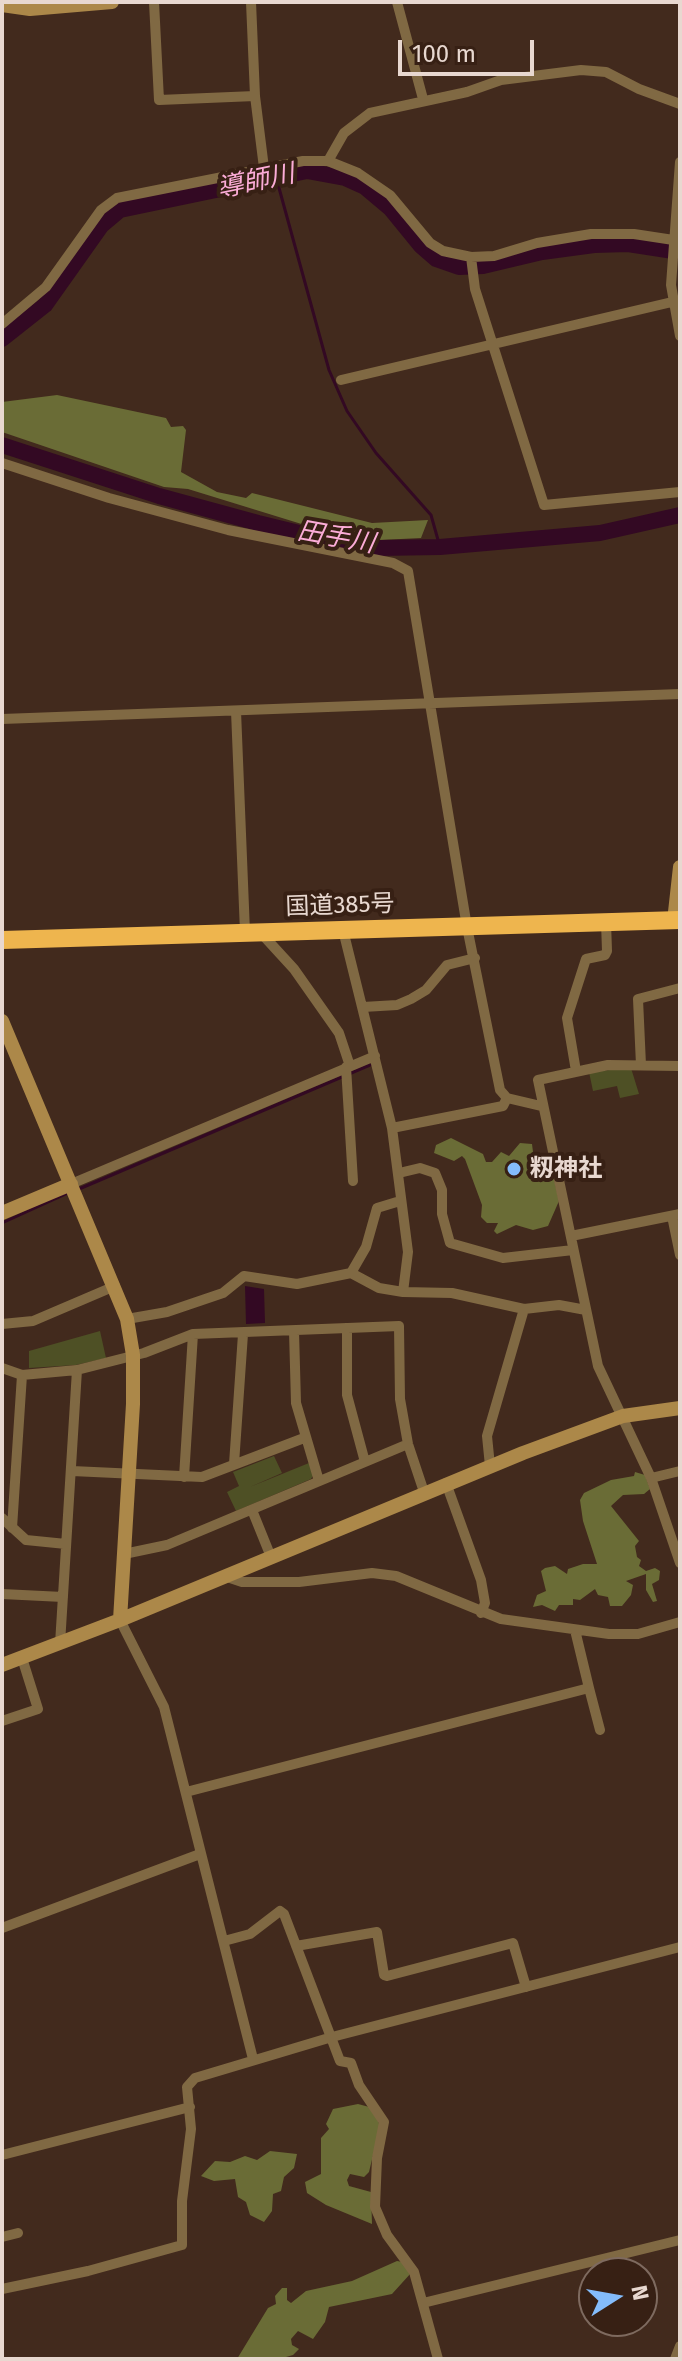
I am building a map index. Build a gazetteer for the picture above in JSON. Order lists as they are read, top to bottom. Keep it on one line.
{"streets":{"highway":["国道385号"]},"water":["導師川","田手川"],"places":["籾神社"],"scale_bar":"100 m","north":"right"}
